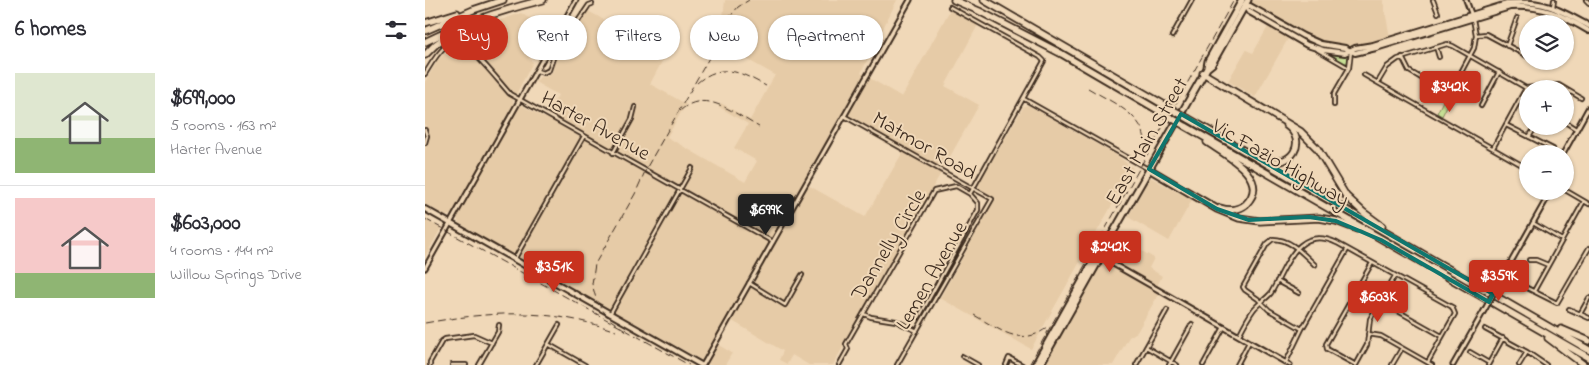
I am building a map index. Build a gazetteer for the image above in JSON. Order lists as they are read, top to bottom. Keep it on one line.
{"streets":{"highway":["Vic Fazio Highway"],"main road":["East Main Street"],"street":["Harter Avenue","Matmor Road","Dannelly Circle","Lemen Avenue"]},"crossings":[["Matmor Road","Lemen Avenue"],["Dannelly Circle","Lemen Avenue"]],"page":{"heading":"6 homes","map_buttons":["+","−"],"chip":["Buy","Rent","Filters","New","Apartment"],"list":[{"name":"$699,000","note":"5 rooms · 163 m² · Harter Avenue"},{"name":"$603,000","note":"4 rooms · 144 m² · Willow Springs Drive"}],"price":["$342K","$699K","$242K","$351K","$359K","$603K"]}}
